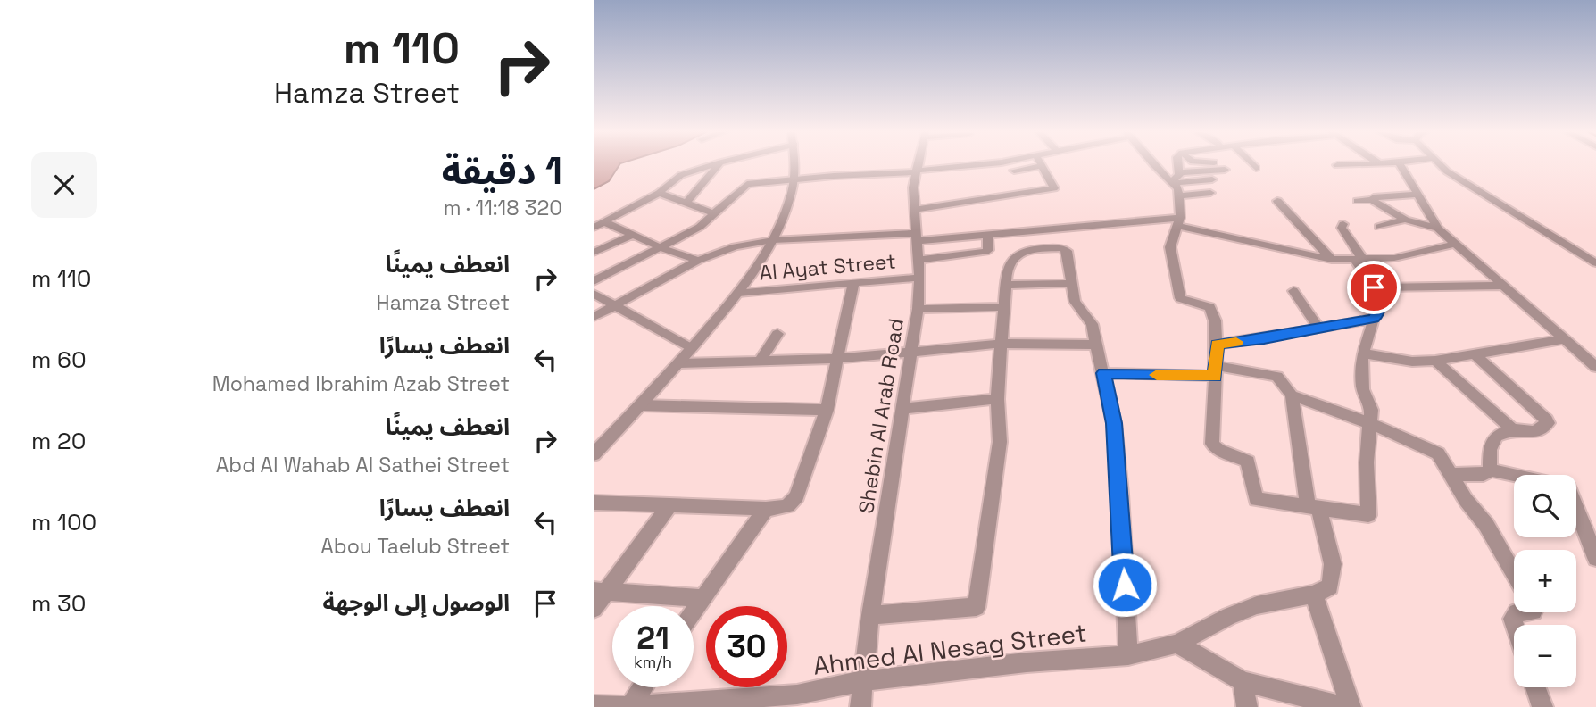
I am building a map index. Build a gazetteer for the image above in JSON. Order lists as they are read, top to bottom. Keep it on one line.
{"streets":{"street":["Al Ayat Street","Shebin Al Arab Road","Ahmed Al Nesag Street"]},"crossings":[["Al Ayat Street","Shebin Al Arab Road"],["Shebin Al Arab Road","Ahmed Al Nesag Street"]],"page":{"turn":["110 m","Hamza Street"],"heading":["1 دقيقة","320 m · 11:18"],"list":[{"name":"انعطف يمينًا","note":"Hamza Street","value":"110 m"},{"name":"انعطف يسارًا","note":"Mohamed Ibrahim Azab Street","value":"60 m"},{"name":"انعطف يمينًا","note":"Abd Al Wahab Al Sathei Street","value":"20 m"},{"name":"انعطف يسارًا","note":"Abou Taelub Street","value":"100 m"},{"name":"الوصول إلى الوجهة","value":"30 m"}],"map_buttons":["+","−"],"speed":"21 km/h","limit":"30"}}
